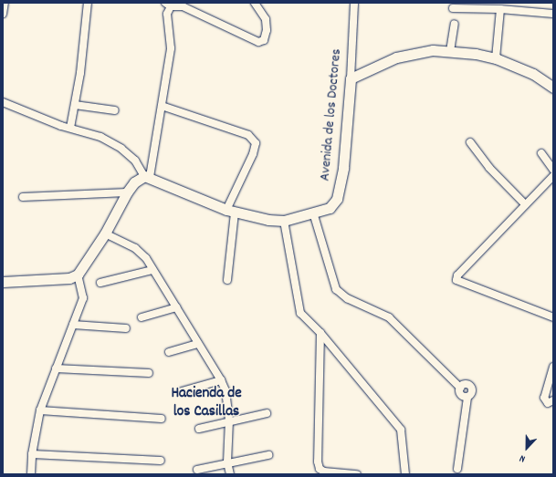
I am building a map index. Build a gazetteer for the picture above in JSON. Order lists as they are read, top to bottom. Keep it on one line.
{"streets":{"main road":["Avenida de los Doctores"]},"districts":["Hacienda de los Casillas"],"north":"bottom"}
